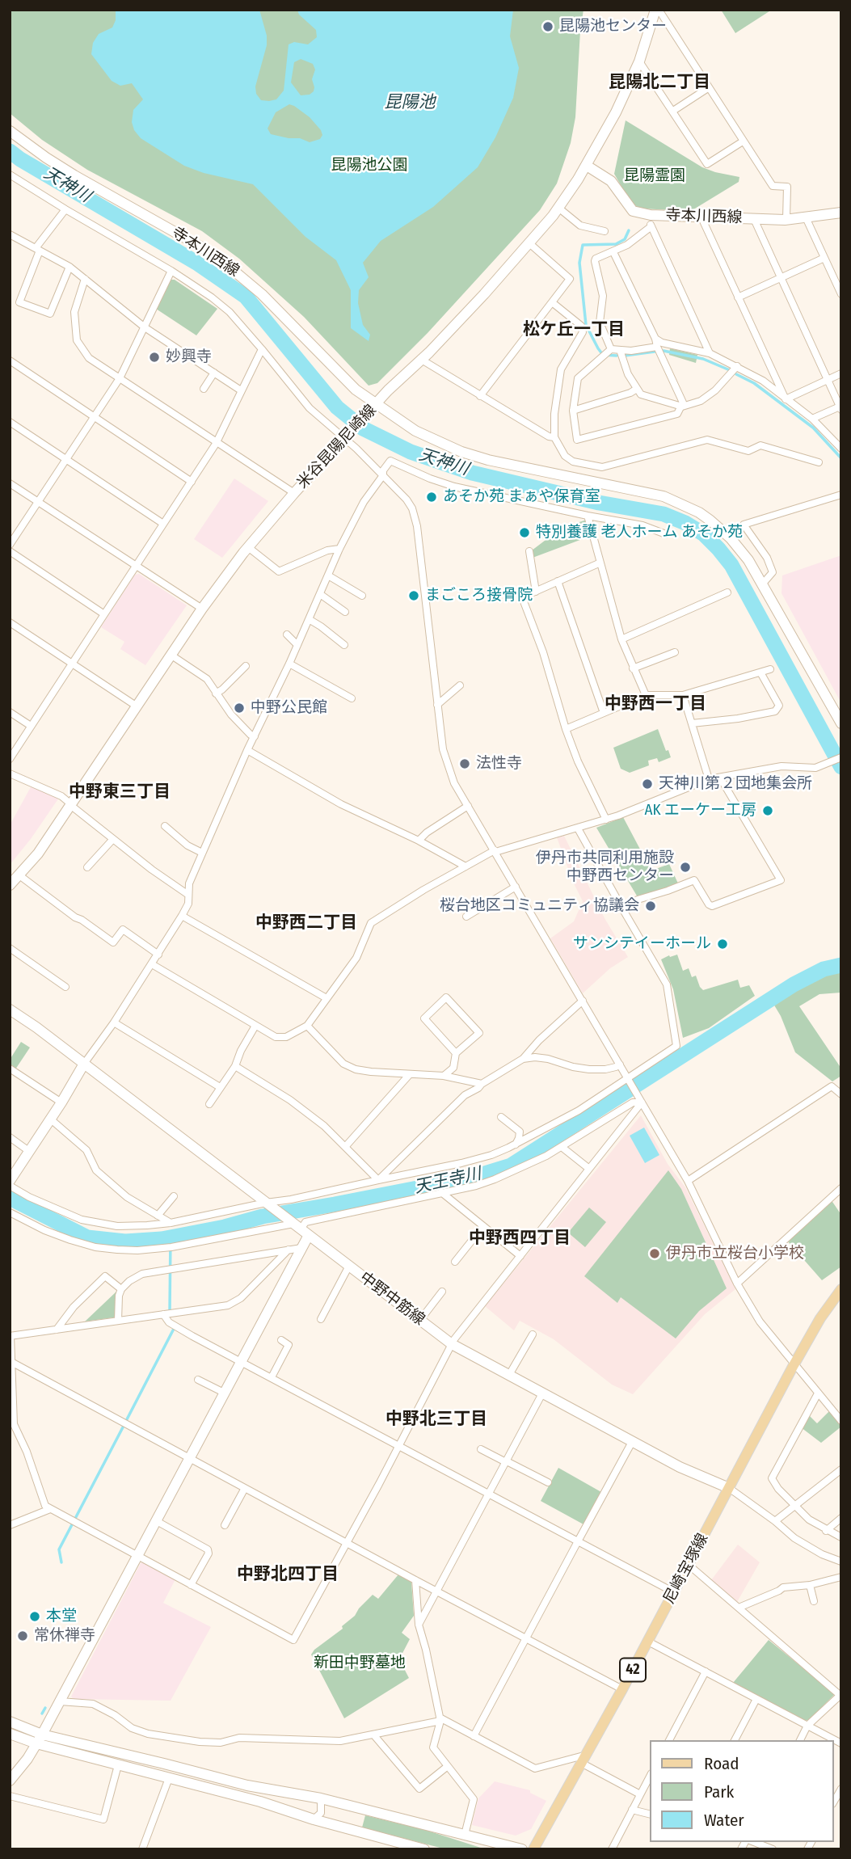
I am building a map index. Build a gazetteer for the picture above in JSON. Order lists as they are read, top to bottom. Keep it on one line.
{"streets":{"main road":["寺本川西線","米谷昆陽尼崎線","中野中筋線","尼崎宝塚線","42"]},"crossings":[["寺本川西線","米谷昆陽尼崎線"],["中野中筋線","尼崎宝塚線"]],"districts":["昆陽北二丁目","松ケ丘一丁目","中野西一丁目","中野東三丁目","中野西二丁目","中野西四丁目","中野北三丁目","中野北四丁目"],"water":["昆陽池","天神川","天王寺川"],"parks":["昆陽池公園","昆陽霊園","新田中野墓地"],"places":["昆陽池センター","妙興寺","あそか苑 まぁや保育室","特別養護 老人ホーム あそか苑","まごころ接骨院","中野公民館","法性寺","天神川第２団地集会所","AK エーケー工房","伊丹市共同利用施設 中野西センター","桜台地区コミュニティ協議会","サンシテイーホール","伊丹市立桜台小学校","本堂","常休禅寺"],"legend":["Road","Park","Water"]}
